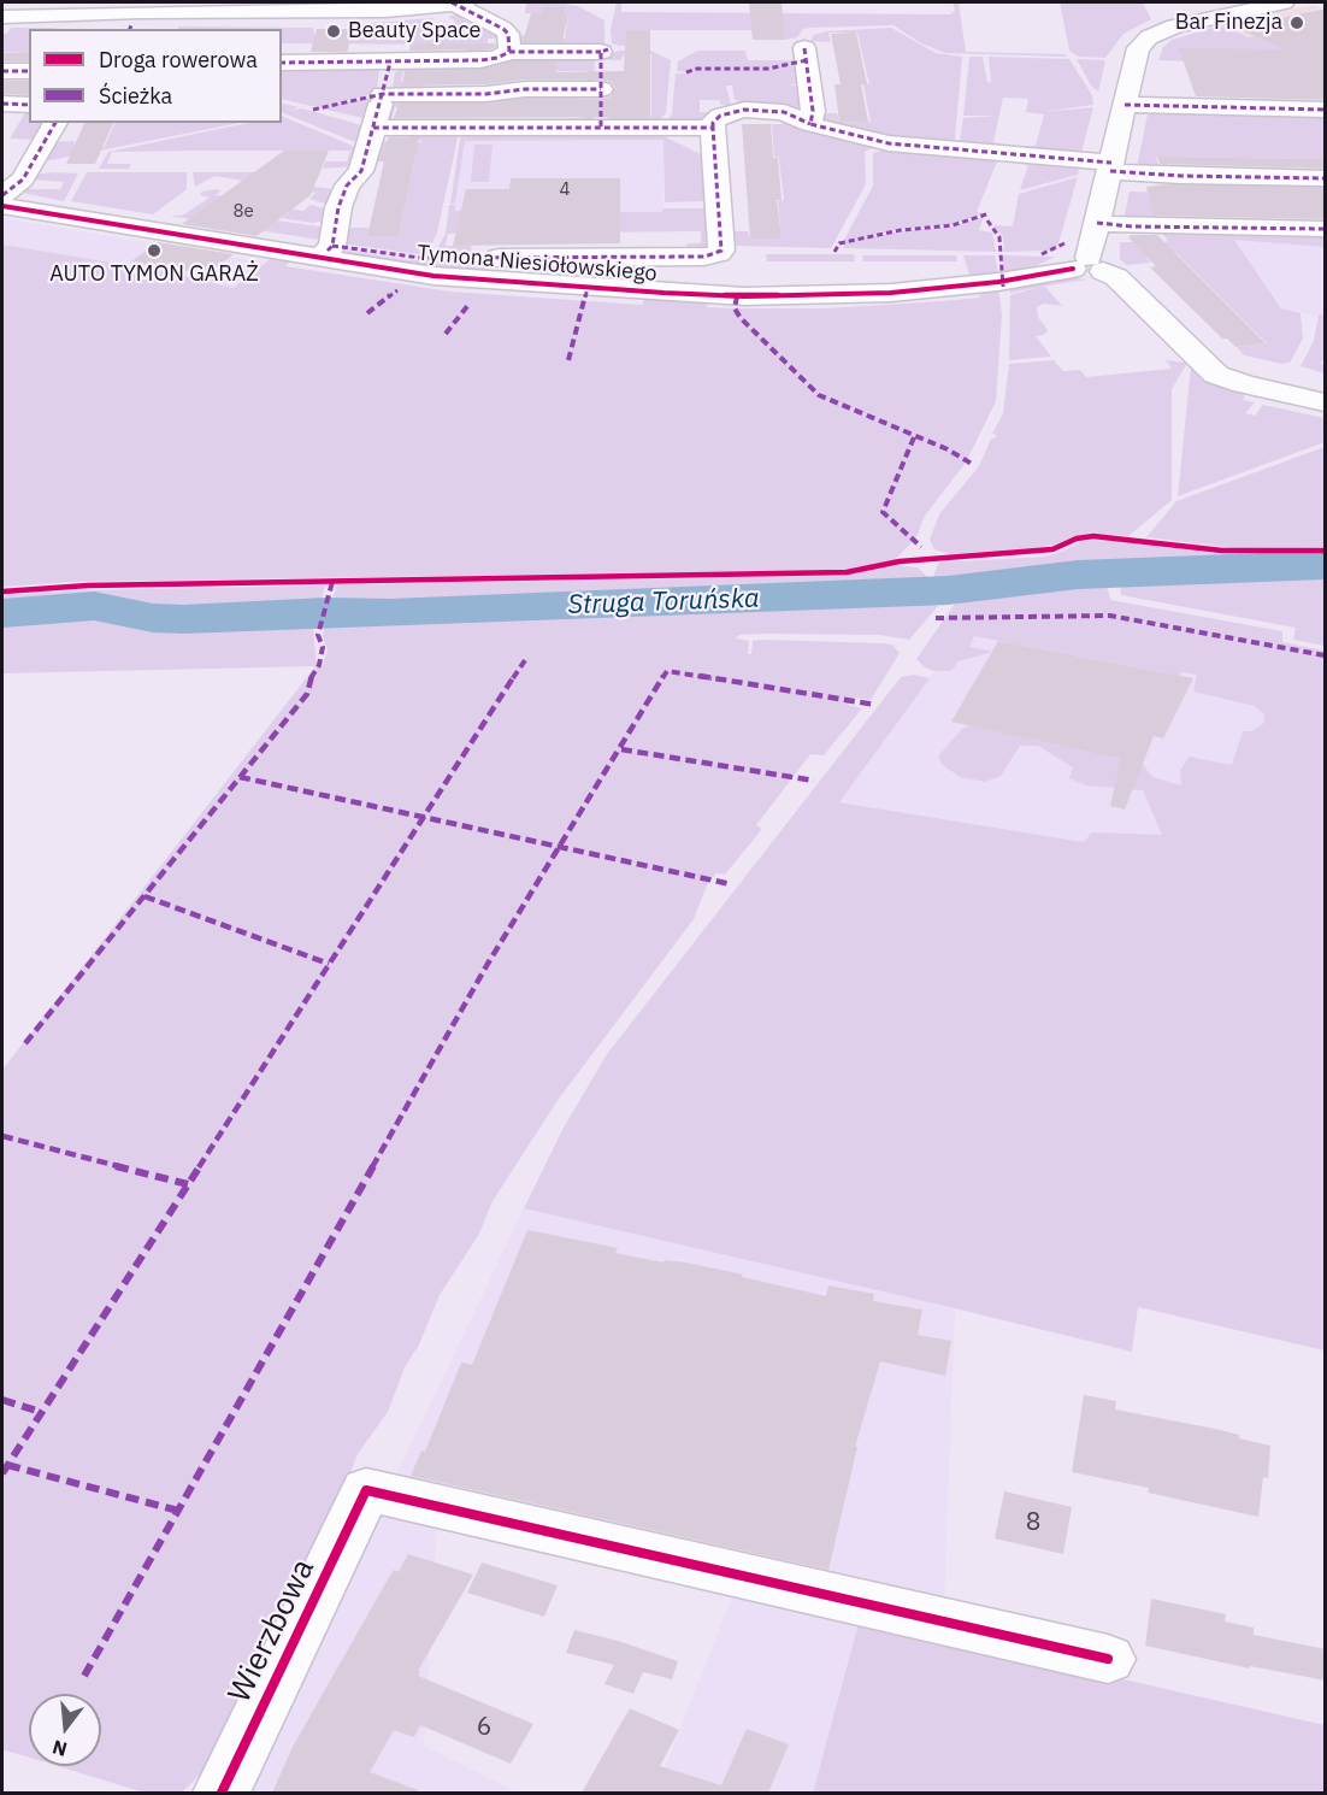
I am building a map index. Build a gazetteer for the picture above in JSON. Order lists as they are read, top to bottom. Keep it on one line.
{"streets":{"street":["Tymona Niesiołowskiego","Wierzbowa"]},"water":["Struga Toruńska"],"places":["Bar Finezja","Beauty Space","AUTO TYMON GARAŻ"],"house_numbers":["4","8e","8","6"],"legend":["Droga rowerowa","Ścieżka"],"north":"bottom"}
